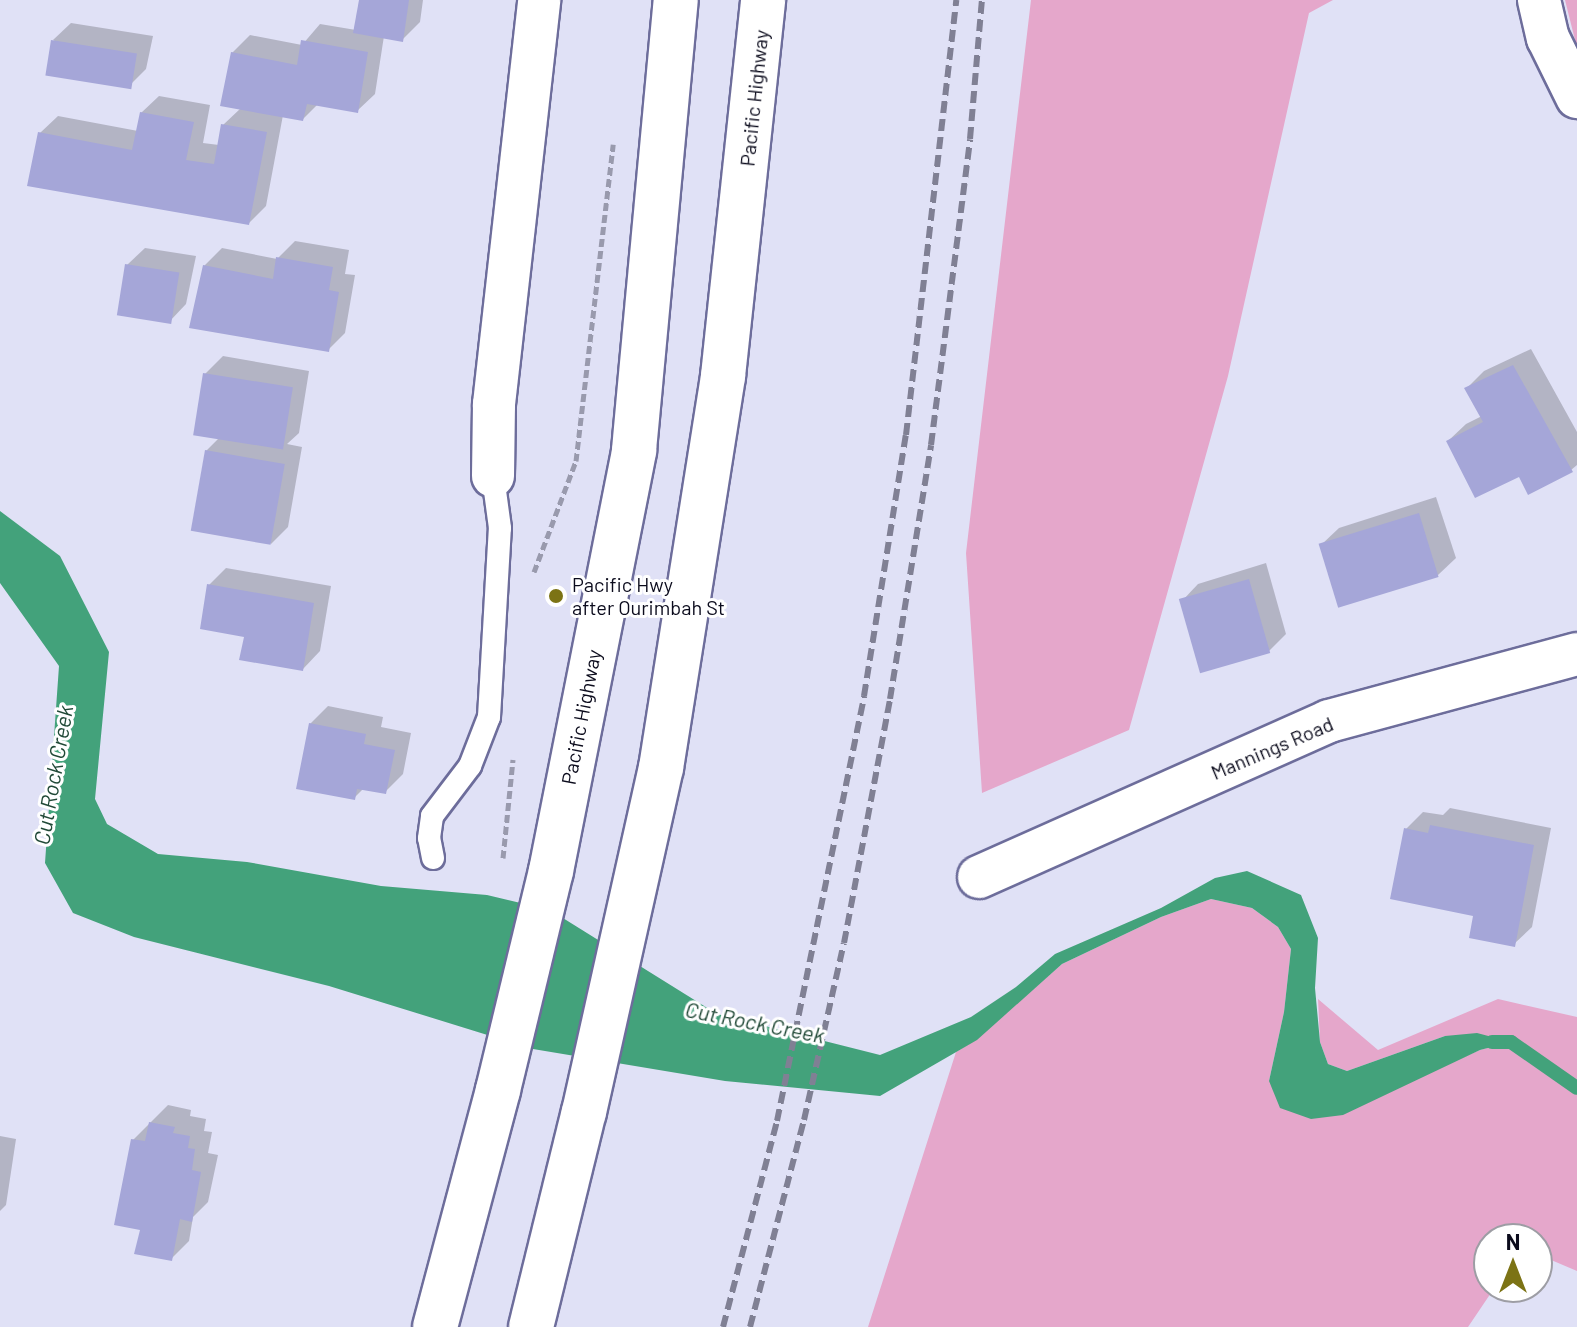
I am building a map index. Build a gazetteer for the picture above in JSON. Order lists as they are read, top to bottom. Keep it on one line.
{"streets":{"main road":["Pacific Highway"],"street":["Mannings Road"]},"water":["Cut Rock Creek"],"places":["Pacific Hwy after Ourimbah St"],"north":"top"}
